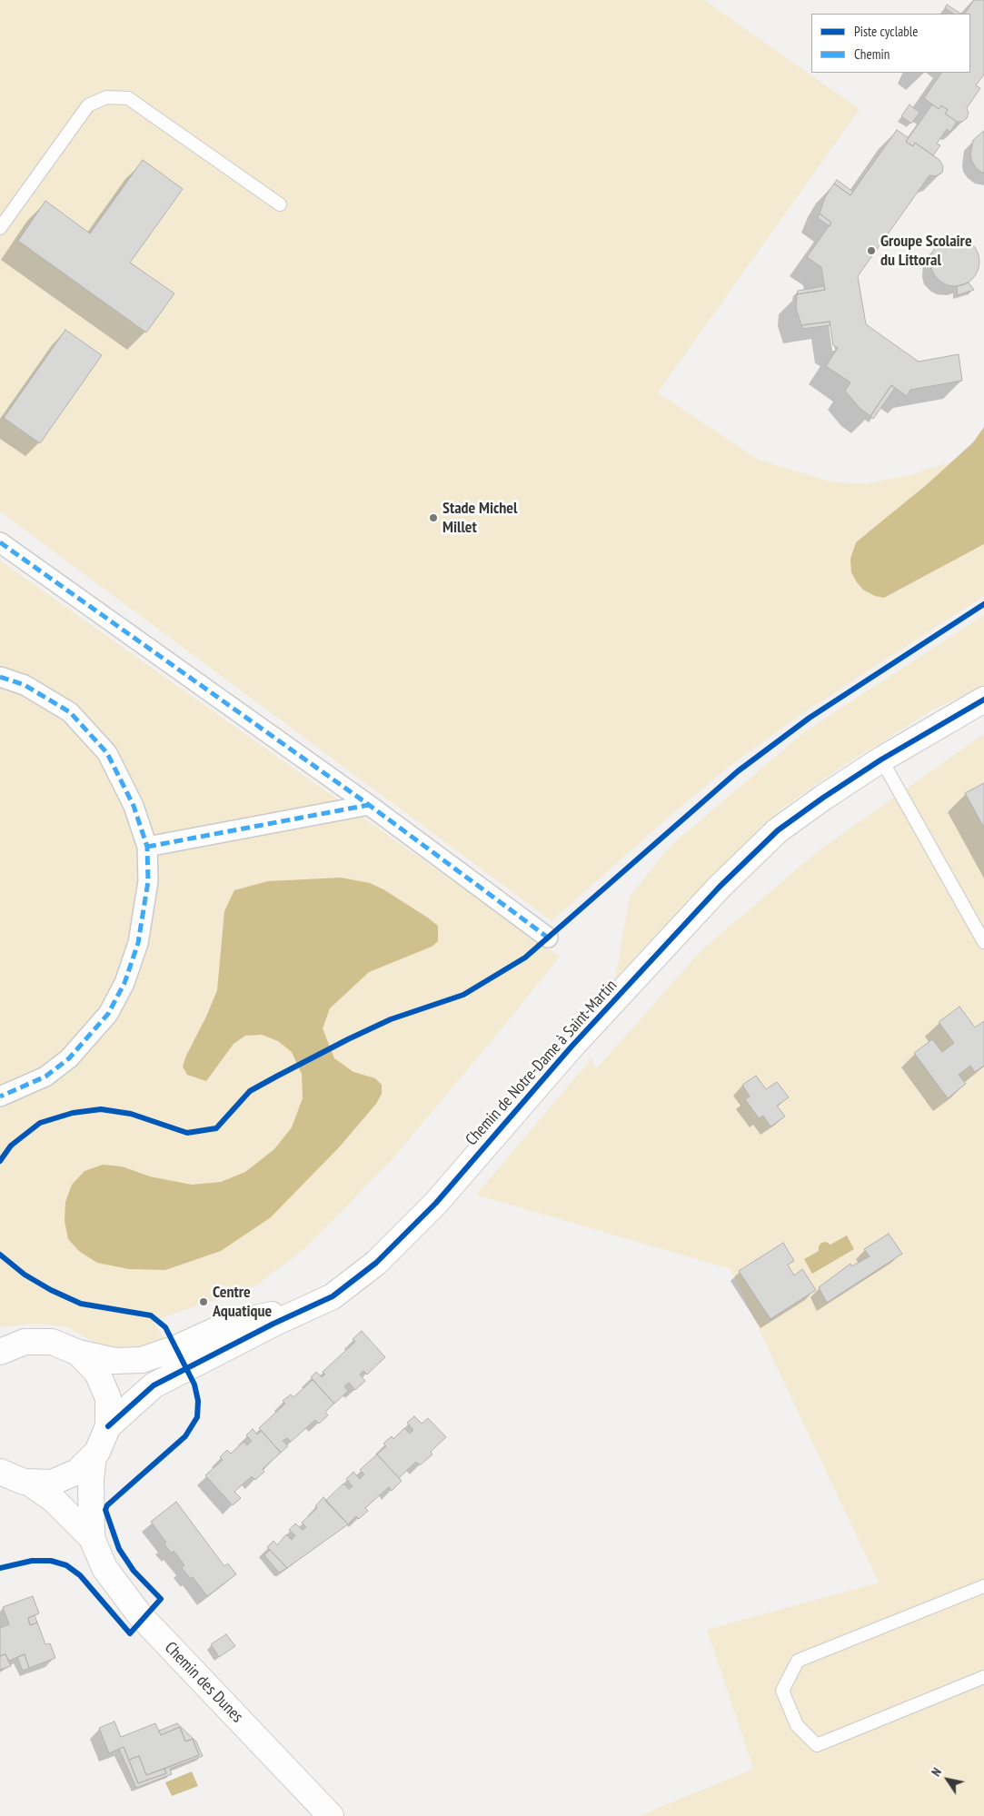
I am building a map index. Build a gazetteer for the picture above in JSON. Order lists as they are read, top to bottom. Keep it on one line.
{"streets":{"street":["Chemin de Notre-Dame à Saint-Martin","Chemin des Dunes"]},"places":["Groupe Scolaire du Littoral","Stade Michel Millet","Centre Aquatique"],"legend":["Piste cyclable","Chemin"],"north":"top left"}
